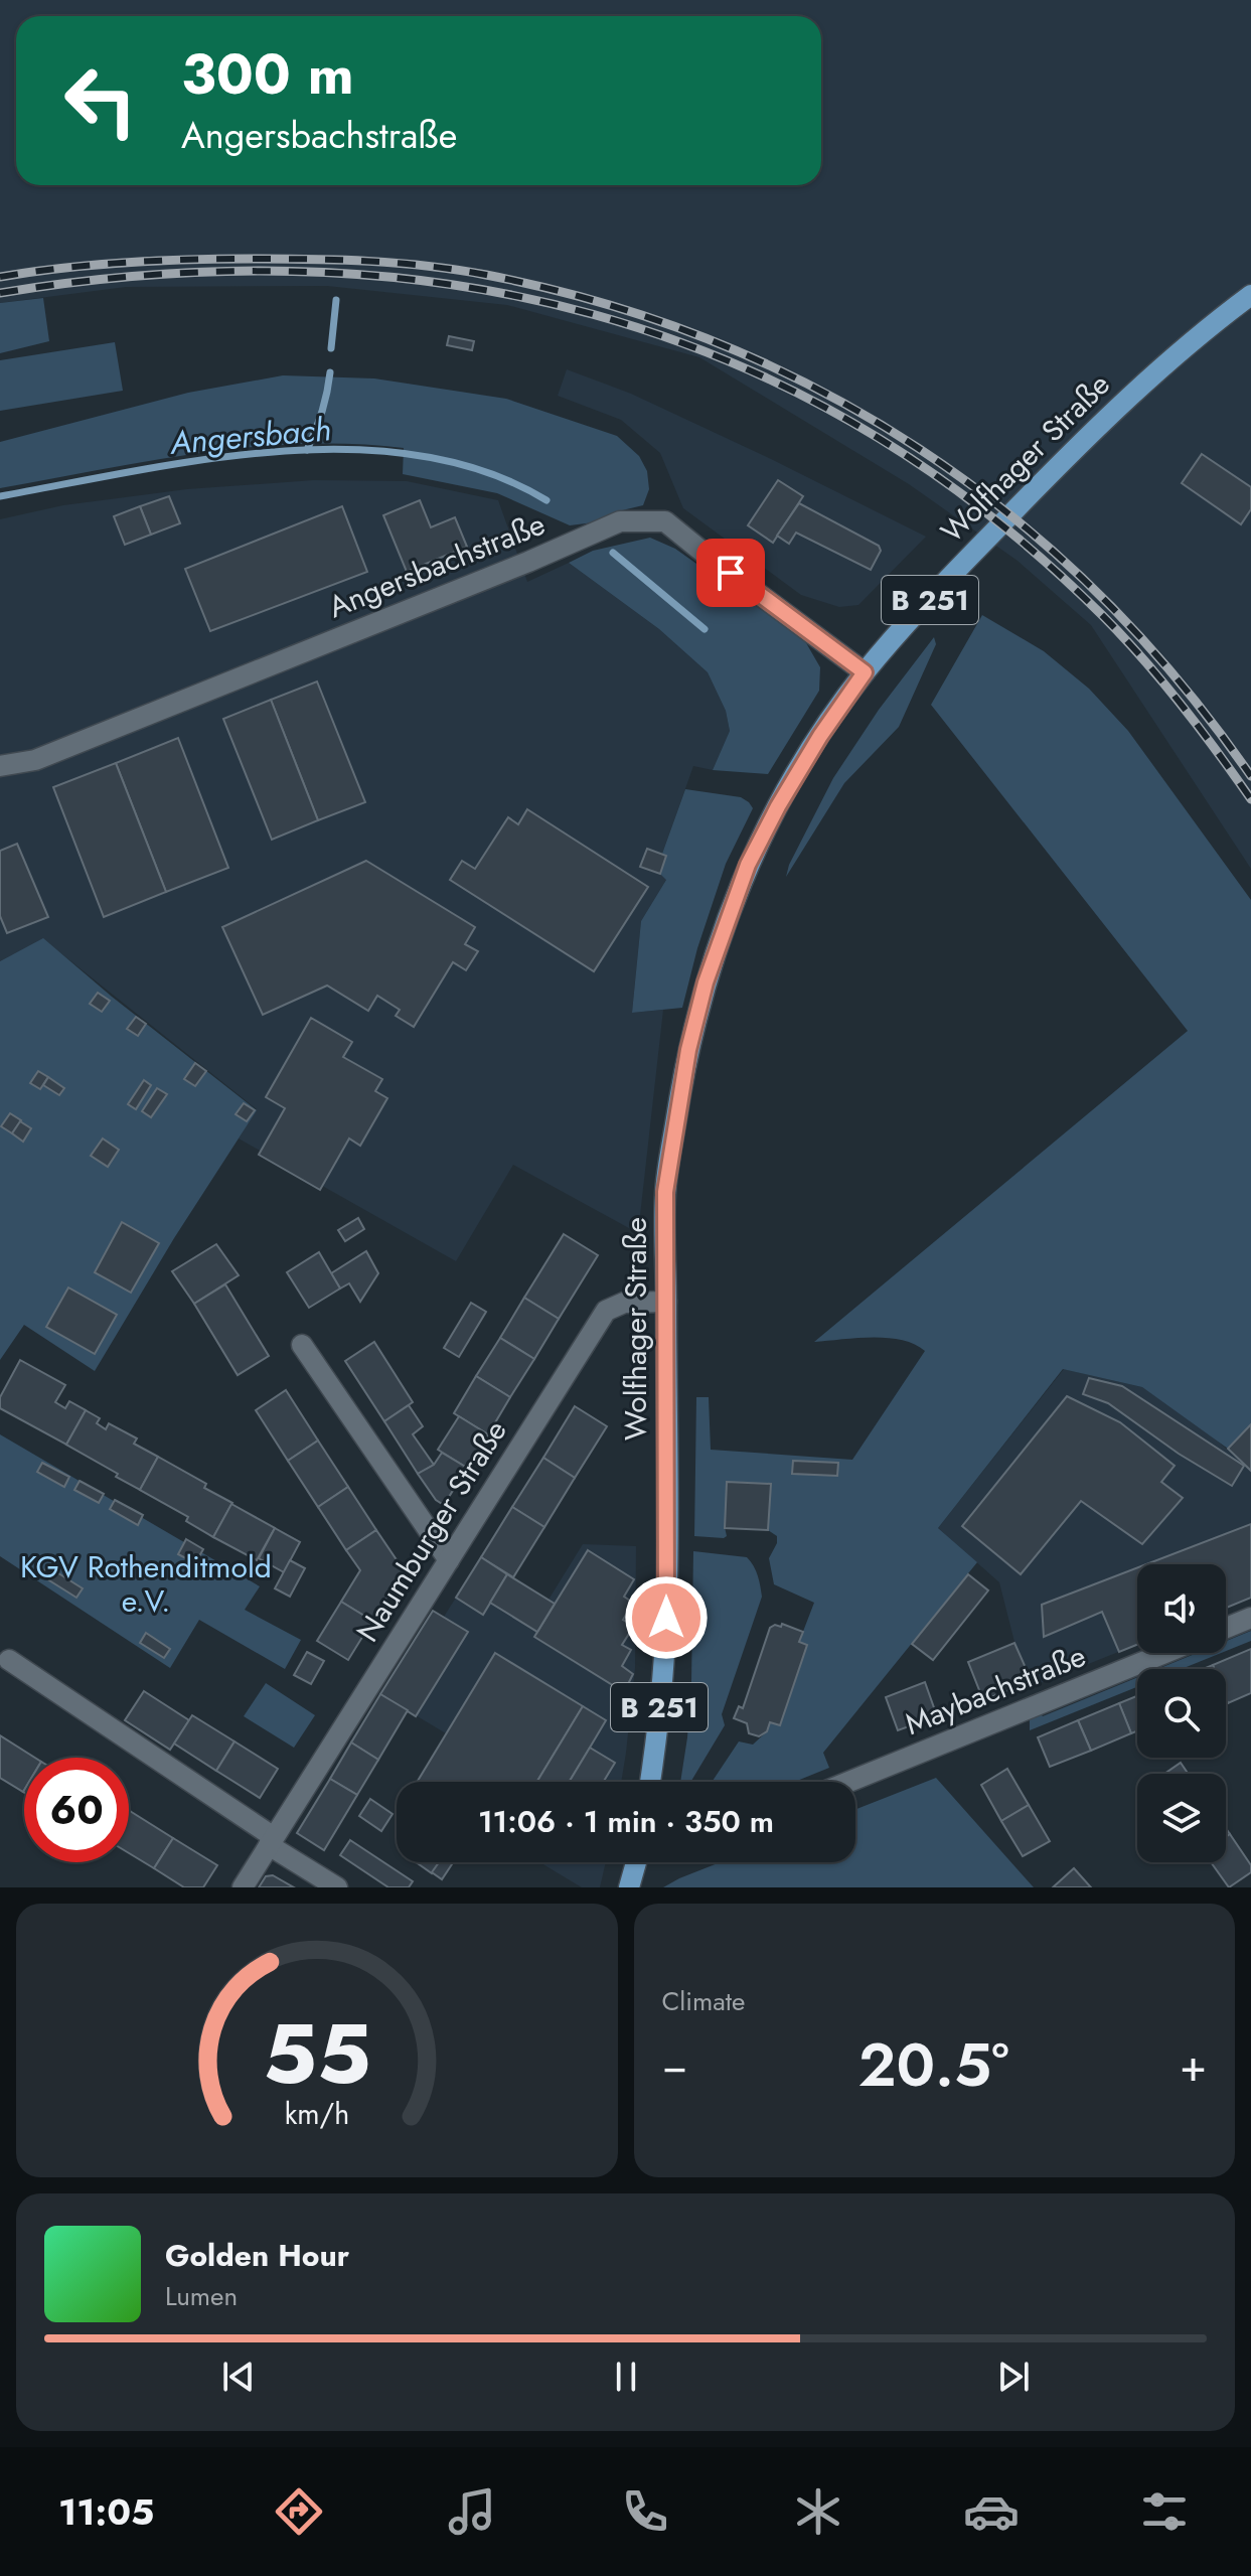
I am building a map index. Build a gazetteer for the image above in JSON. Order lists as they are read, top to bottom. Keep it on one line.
{"streets":{"main road":["Wolfhager Straße","B 251"],"street":["Angersbachstraße","Naumburger Straße","Maybachstraße"]},"crossings":[["Wolfhager Straße","Angersbachstraße"],["Wolfhager Straße","Naumburger Straße"]],"water":["Angersbach"],"parks":["KGV Rothenditmold e.V."],"page":{"turn":["300 m","Angersbachstraße"],"limit":"60","trip":"11:06 · 1 min · 350 m","tile":"Climate","heat":["−","20.5°","+"],"song":["Golden Hour","Lumen"],"tabs":"11:05","gauge":["55","km/h"]}}
